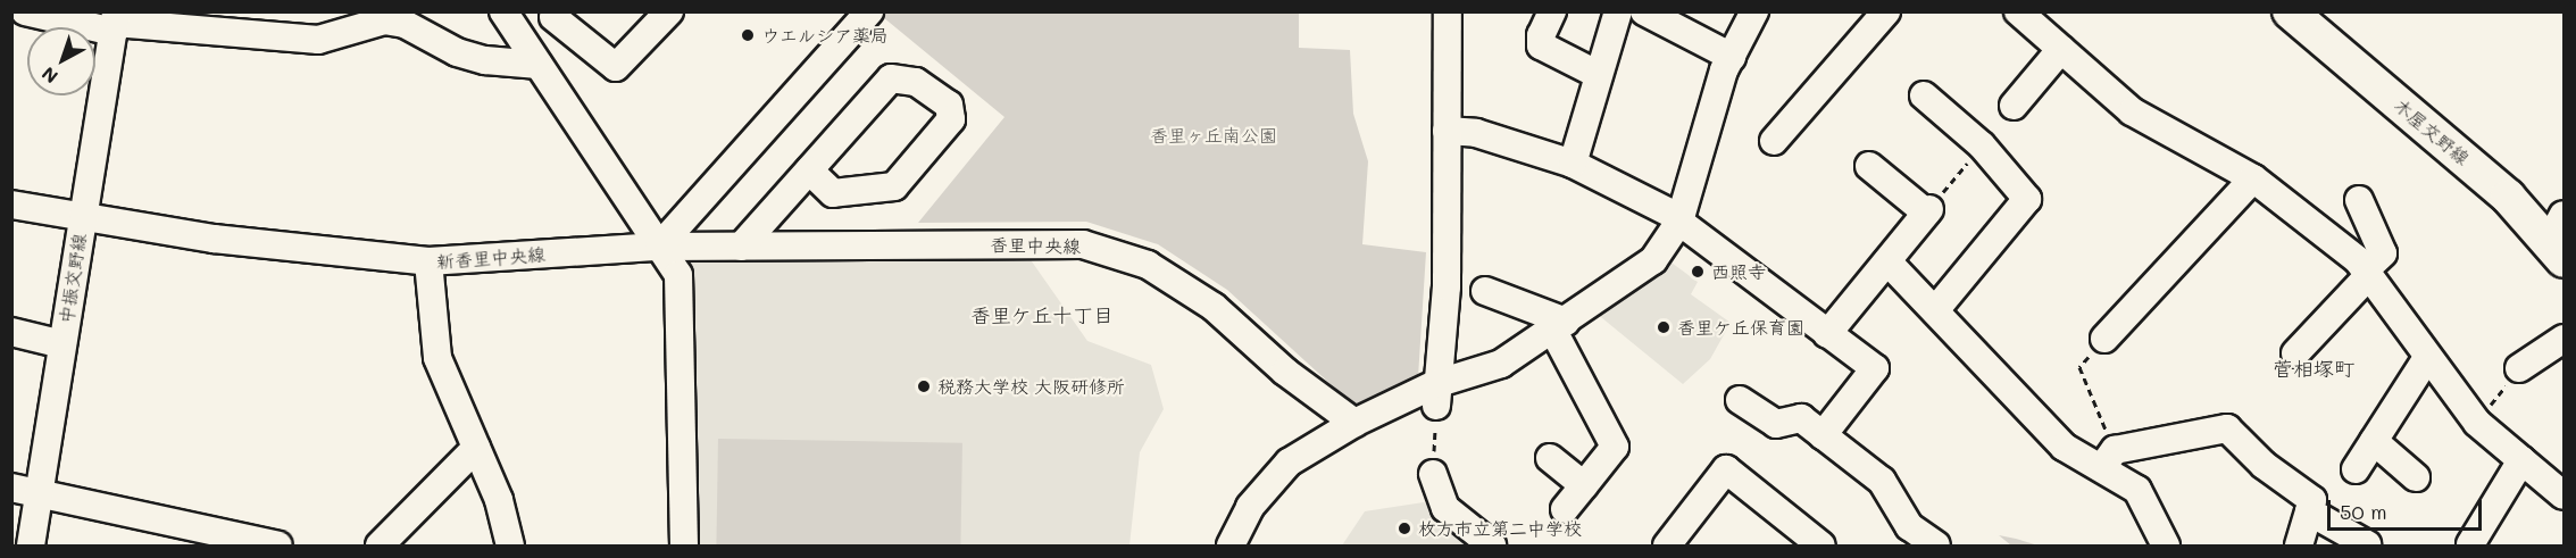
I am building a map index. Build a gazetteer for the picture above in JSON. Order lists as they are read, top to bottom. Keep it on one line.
{"streets":{"main road":["木屋交野線"],"street":["香里中央線","新香里中央線","中振交野線"]},"crossings":[["香里中央線","新香里中央線"],["新香里中央線","中振交野線"]],"districts":["香里ケ丘十丁目","菅相塚町"],"parks":["香里ヶ丘南公園"],"places":["ウエルシア薬局","西照寺","香里ケ丘保育園","税務大学校 大阪研修所","枚方市立第二中学校"],"scale_bar":"50 m","north":"bottom left"}
